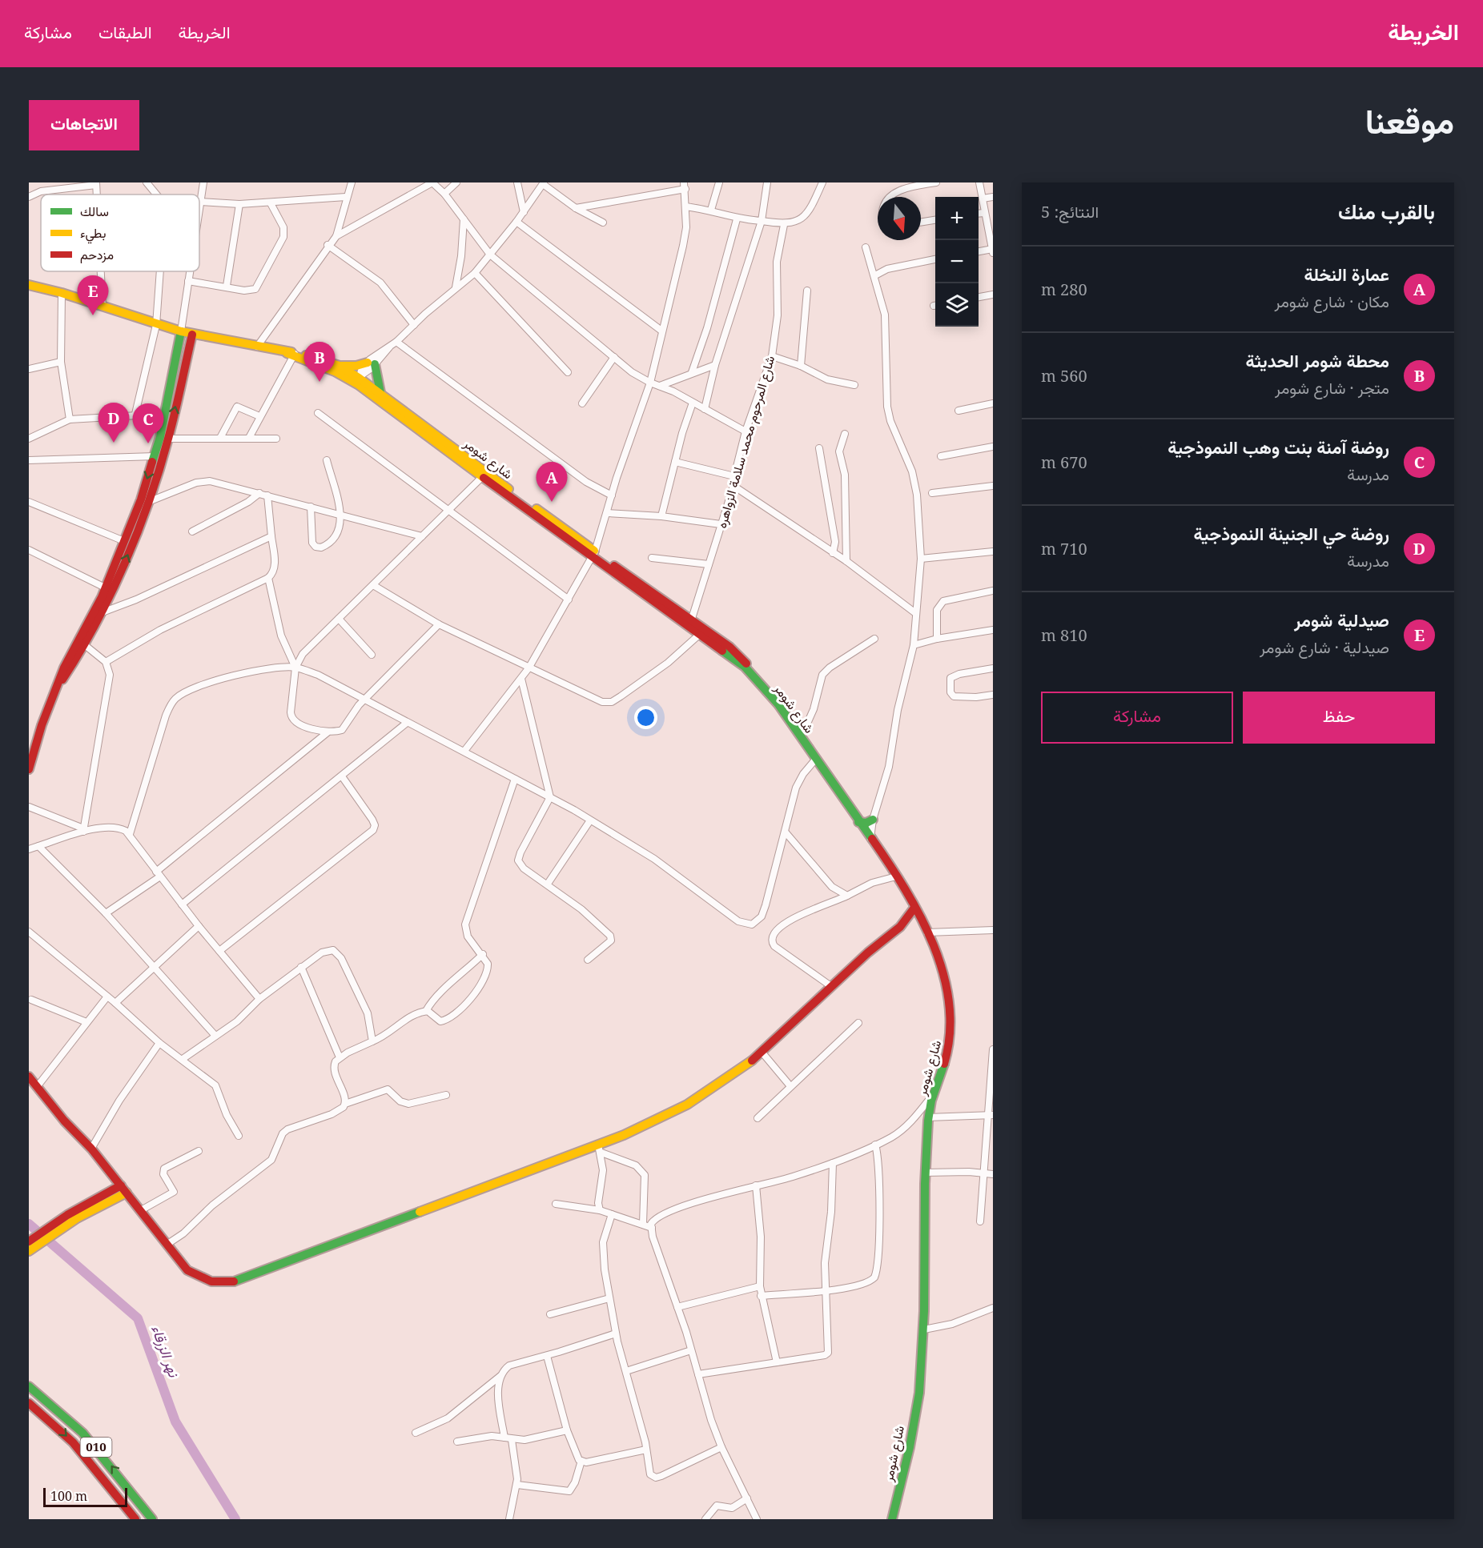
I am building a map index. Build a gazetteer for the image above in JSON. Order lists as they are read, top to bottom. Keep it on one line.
{"streets":{"main road":["شارع شومر","010"],"street":["شارع المرحوم محمد سلامة الزواهره"]},"crossings":[["شارع المرحوم محمد سلامة الزواهره","شارع شومر"]],"water":["نهر الزرقاء"],"legend":["سالك","بطيء","مزدحم"],"scale_bar":"100 m","north":"bottom","page":{"header":"الخريطة","nav":["الخريطة","الطبقات","مشاركة"],"title":"موقعنا","buttons":["الاتجاهات",["حفظ","مشاركة"]],"heading":["بالقرب منك","النتائج: 5"],"map_buttons":["+","−"],"list":[{"mark":"A","name":"عمارة النخلة","note":"مكان · شارع شومر","value":"280 m"},{"mark":"B","name":"محطة شومر الحديثة","note":"متجر · شارع شومر","value":"560 m"},{"mark":"C","name":"روضة آمنة بنت وهب النموذجية","note":"مدرسة","value":"670 m"},{"mark":"D","name":"روضة حي الجنينة النموذجية","note":"مدرسة","value":"710 m"},{"mark":"E","name":"صيدلية شومر","note":"صيدلية · شارع شومر","value":"810 m"}],"pins":["E","B","D","C","A"],"scale":"100 m"}}
